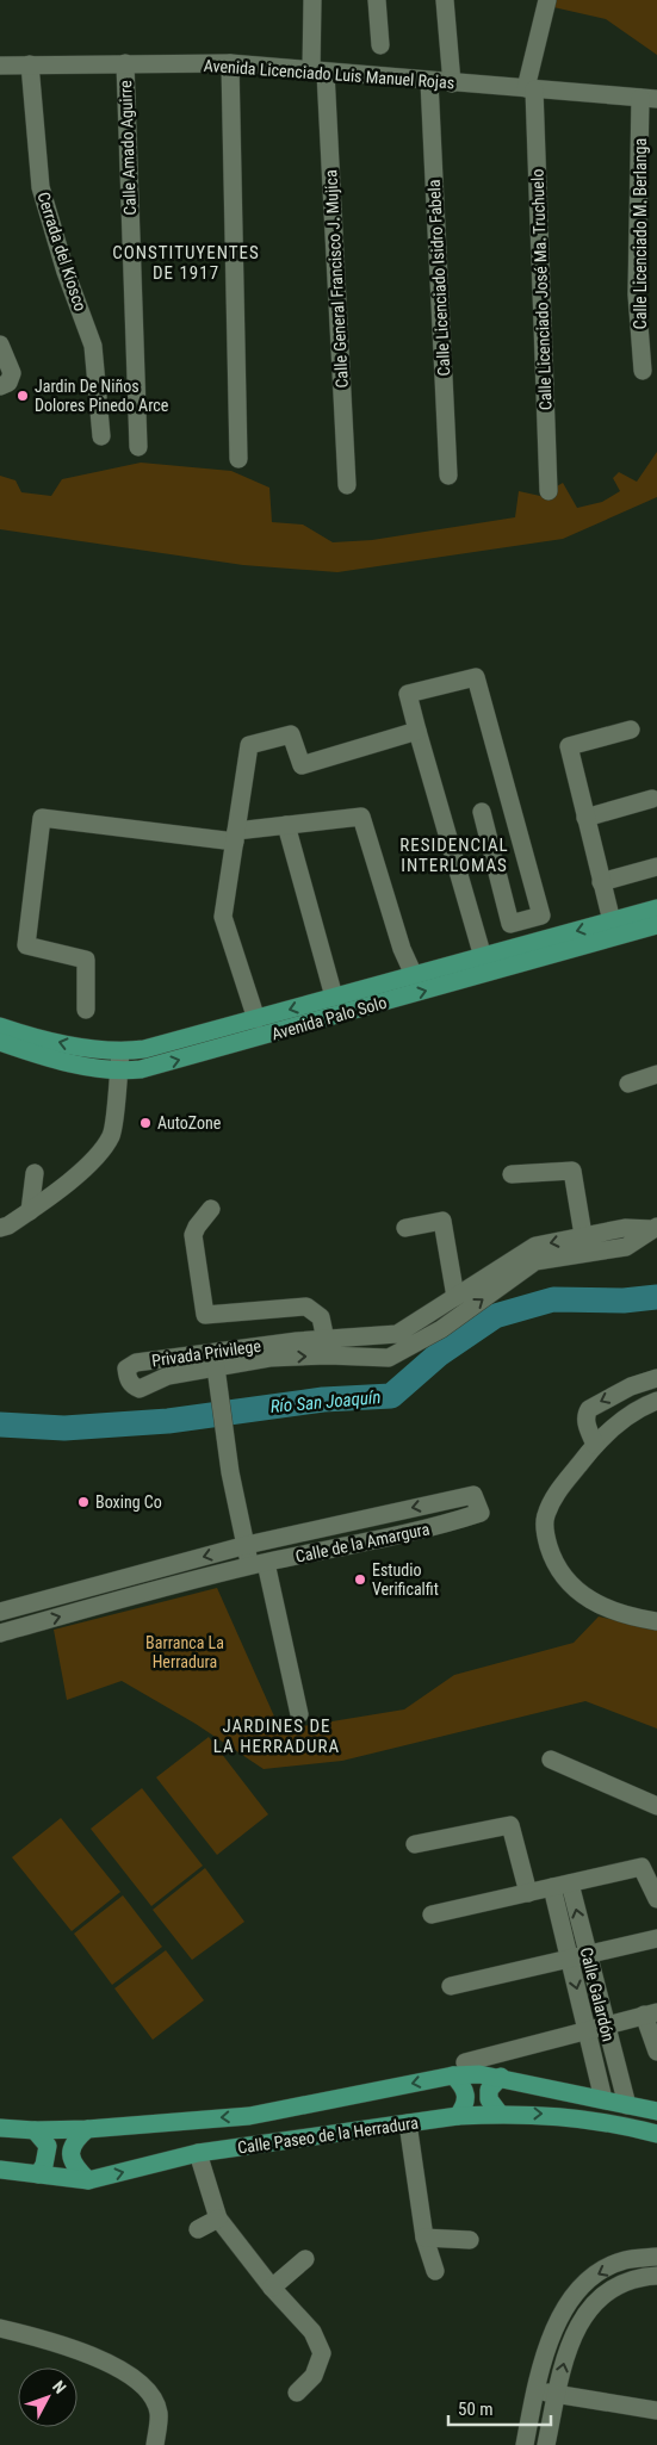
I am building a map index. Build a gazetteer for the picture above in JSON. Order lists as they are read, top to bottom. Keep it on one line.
{"streets":{"main road":["Avenida Palo Solo","Calle Paseo de la Herradura"],"street":["Avenida Licenciado Luis Manuel Rojas","Calle Amado Aguirre","Calle Licenciado M. Berlanga","Cerrada del Kiosco","Calle Licenciado Isidro Fabela","Calle General Francisco J. Mujica","Calle Licenciado José Ma. Truchuelo","Privada Privilege","Calle de la Amargura","Calle Galardón"]},"crossings":[["Avenida Licenciado Luis Manuel Rojas","Calle Amado Aguirre"],["Avenida Licenciado Luis Manuel Rojas","Calle Licenciado M. Berlanga"],["Avenida Licenciado Luis Manuel Rojas","Cerrada del Kiosco"],["Avenida Licenciado Luis Manuel Rojas","Calle Licenciado Isidro Fabela"],["Avenida Licenciado Luis Manuel Rojas","Calle General Francisco J. Mujica"],["Avenida Licenciado Luis Manuel Rojas","Calle Licenciado José Ma. Truchuelo"],["Calle Galardón","Calle Paseo de la Herradura"]],"districts":["CONSTITUYENTES DE 1917","RESIDENCIAL INTERLOMAS","JARDINES DE LA HERRADURA"],"water":["Río San Joaquín"],"parks":["Barranca La Herradura"],"places":["Jardin De Niños Dolores Pinedo Arce","AutoZone","Boxing Co","Estudio Verificalfit"],"scale_bar":"50 m","north":"top right"}
